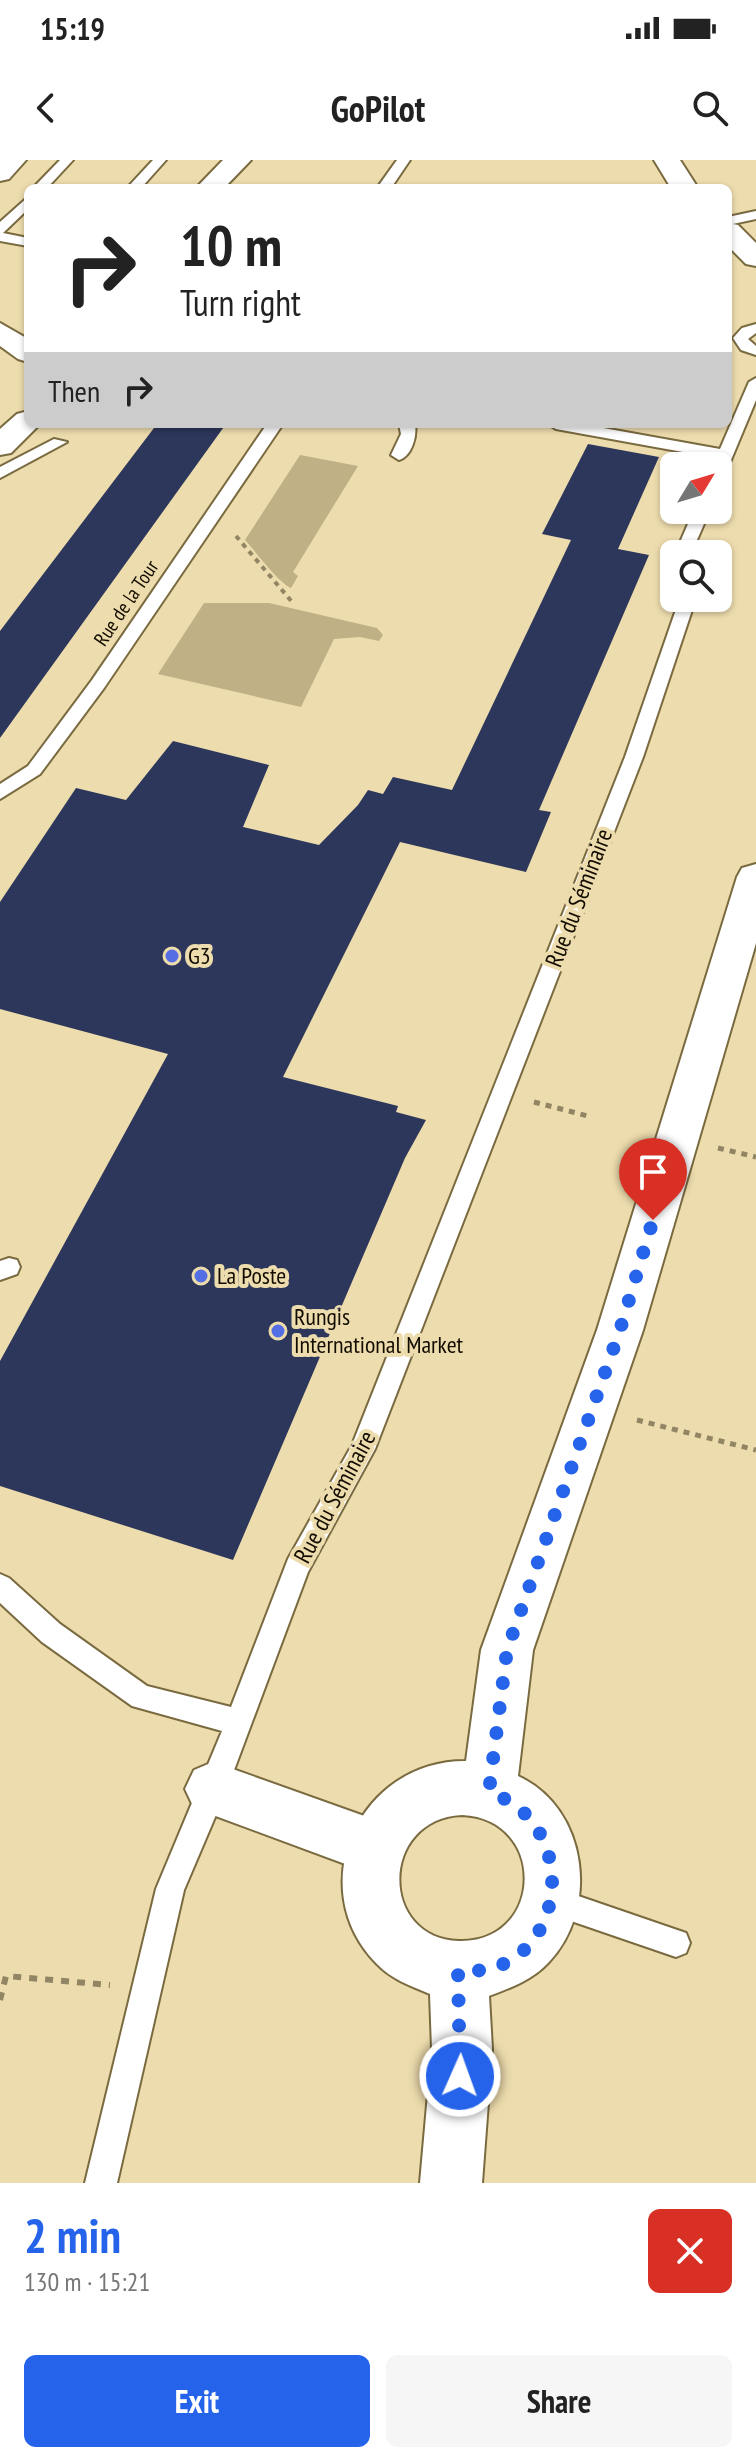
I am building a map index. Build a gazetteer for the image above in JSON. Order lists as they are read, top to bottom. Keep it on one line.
{"streets":{"lane":["Rue de la Tour","Rue du Séminaire"]},"places":["G3","La Poste","Rungis International Market"],"north":"top right","page":{"status":"15:19","header":"GoPilot","turn":["10 m","Turn right"],"then":"Then","heading":["2 min","130 m · 15:21"],"buttons":["Exit","Share"]}}
